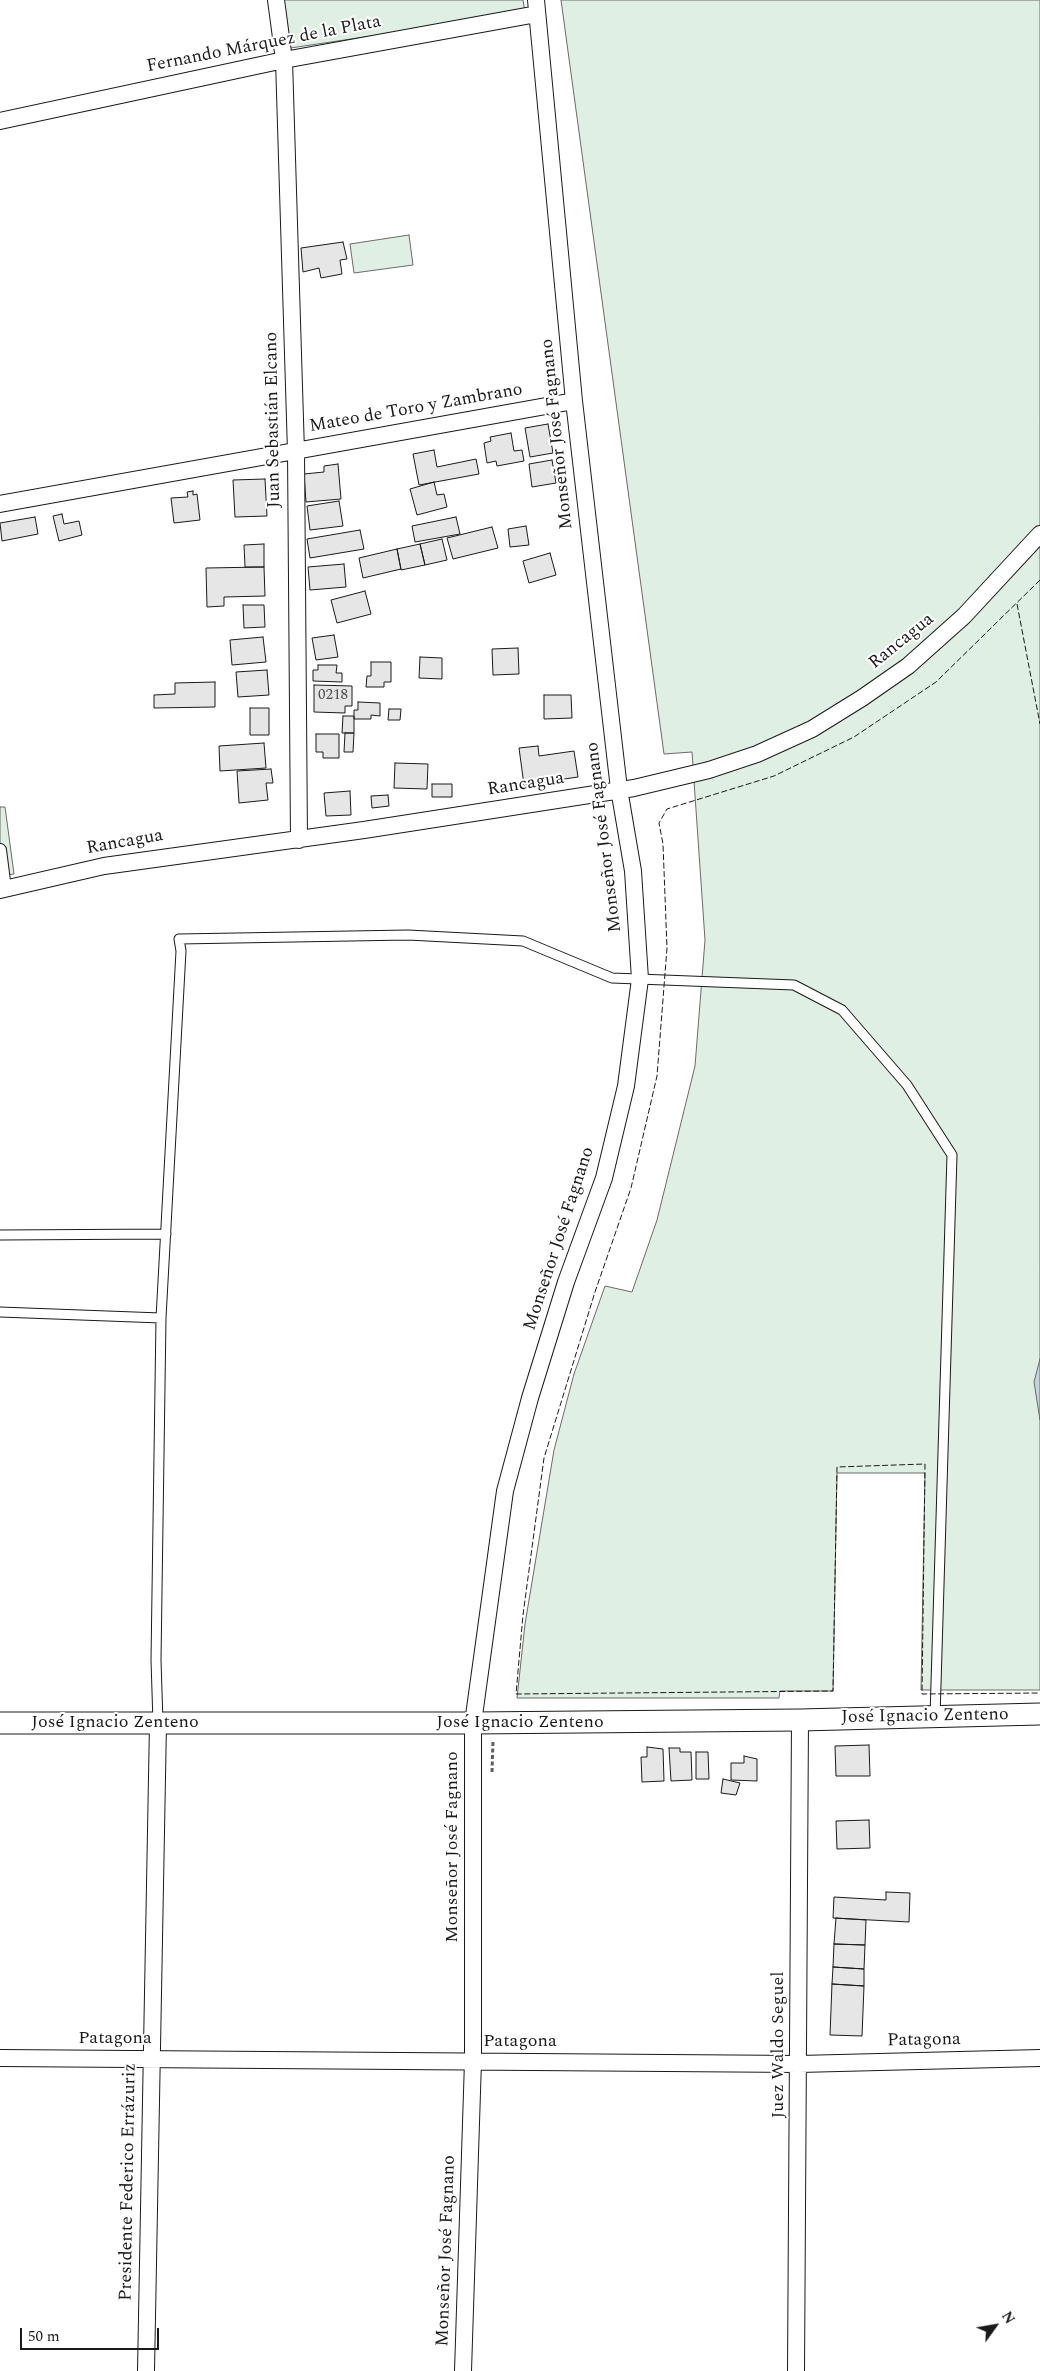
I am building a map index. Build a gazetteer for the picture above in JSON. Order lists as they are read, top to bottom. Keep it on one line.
{"streets":{"street":["Fernando Márquez de la Plata","Mateo de Toro y Zambrano","Juan Sebastián Elcano","Monseñor José Fagnano","Rancagua","José Ignacio Zenteno","Patagona","Juez Waldo Seguel","Presidente Federico Errázuriz"]},"crossings":[["Fernando Márquez de la Plata","Juan Sebastián Elcano"],["Fernando Márquez de la Plata","Monseñor José Fagnano"],["Mateo de Toro y Zambrano","Juan Sebastián Elcano"],["Mateo de Toro y Zambrano","Monseñor José Fagnano"],["Juan Sebastián Elcano","Rancagua"],["Monseñor José Fagnano","Rancagua"],["Monseñor José Fagnano","José Ignacio Zenteno"],["Monseñor José Fagnano","Patagona"],["José Ignacio Zenteno","Juez Waldo Seguel"],["José Ignacio Zenteno","Presidente Federico Errázuriz"],["Patagona","Juez Waldo Seguel"],["Patagona","Presidente Federico Errázuriz"]],"house_numbers":["0218"],"scale_bar":"50 m","north":"top right"}
